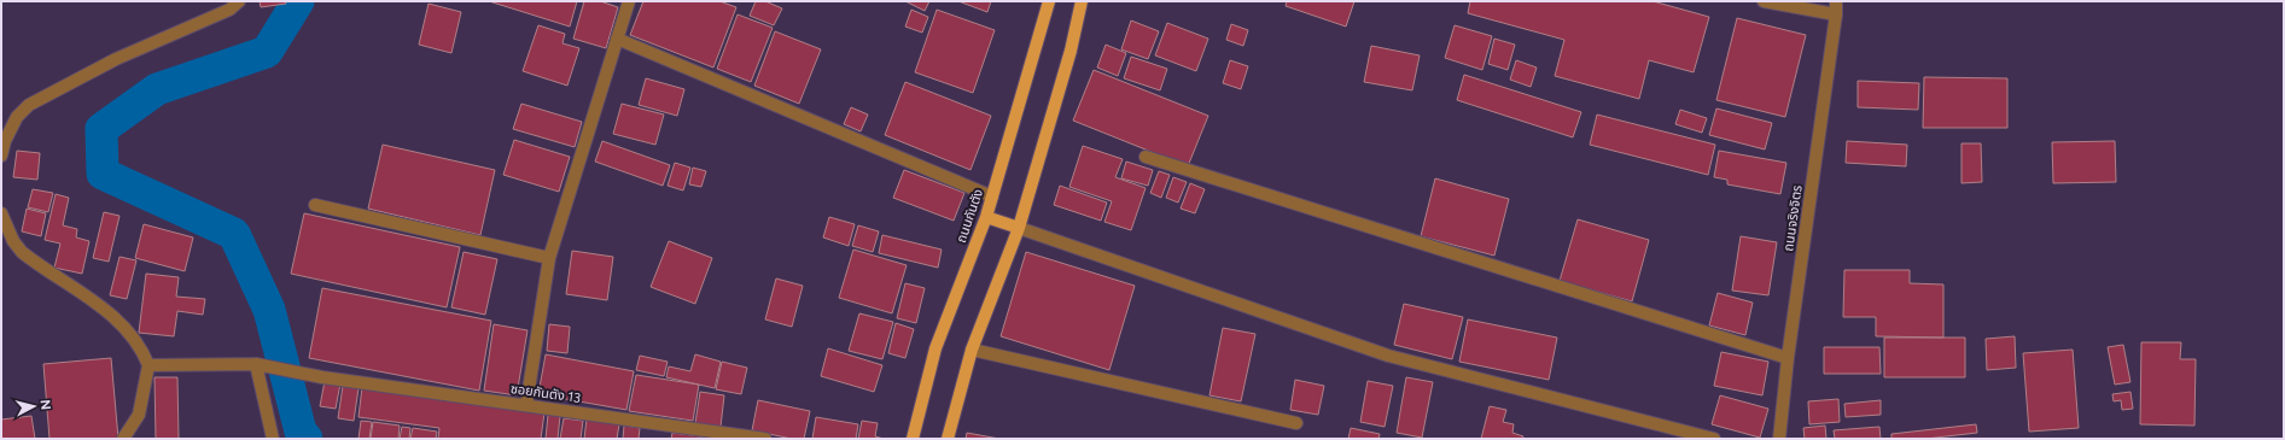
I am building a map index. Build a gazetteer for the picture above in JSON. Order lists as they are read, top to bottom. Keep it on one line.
{"streets":{"main road":["ถนนกันตัง"],"street":["ถนนจริงจิตร","ซอยกันตัง 13"]},"north":"right"}
